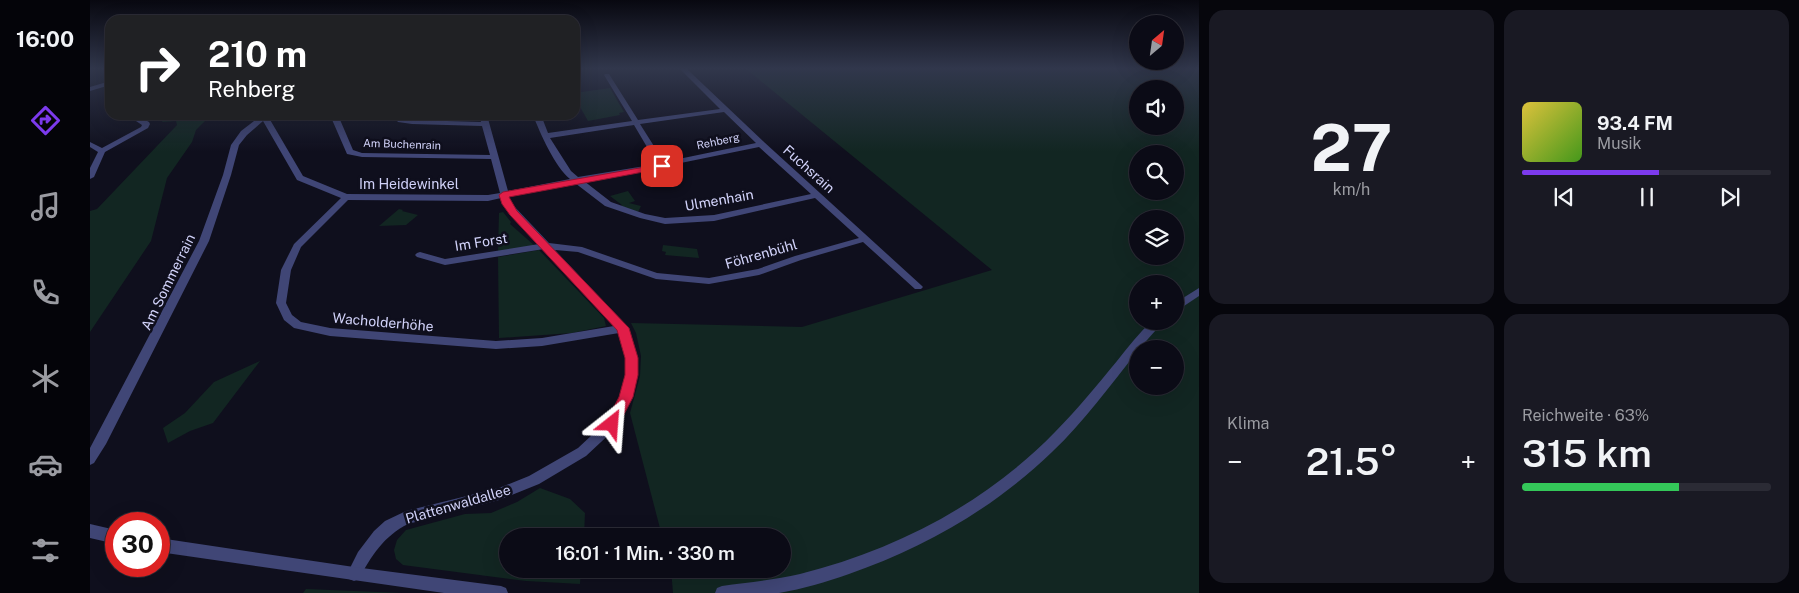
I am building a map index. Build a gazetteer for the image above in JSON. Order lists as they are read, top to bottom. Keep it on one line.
{"streets":{"street":["Rehberg","Am Buchenrain","Fuchsrain","Im Heidewinkel","Ulmenhain","Im Forst","Föhrenbühl","Am Sommerrain","Wacholderhöhe","Plattenwaldallee"]},"crossings":[["Rehberg","Fuchsrain"],["Rehberg","Im Heidewinkel"],["Rehberg","Ulmenhain"],["Rehberg","Plattenwaldallee"],["Am Buchenrain","Plattenwaldallee"],["Fuchsrain","Ulmenhain"],["Fuchsrain","Föhrenbühl"],["Im Heidewinkel","Wacholderhöhe"],["Im Heidewinkel","Plattenwaldallee"],["Im Forst","Föhrenbühl"],["Im Forst","Plattenwaldallee"],["Föhrenbühl","Plattenwaldallee"],["Wacholderhöhe","Plattenwaldallee"]],"north":"top right","page":{"tabs":"16:00","tile":[["27","km/h"],"Klima",["Reichweite · 63%","315 km"]],"map_buttons":["+","−"],"turn":["210 m","Rehberg"],"song":["93.4 FM","Musik"],"heat":["−","21.5°","+"],"limit":"30","trip":"16:01 · 1 Min. · 330 m"}}
